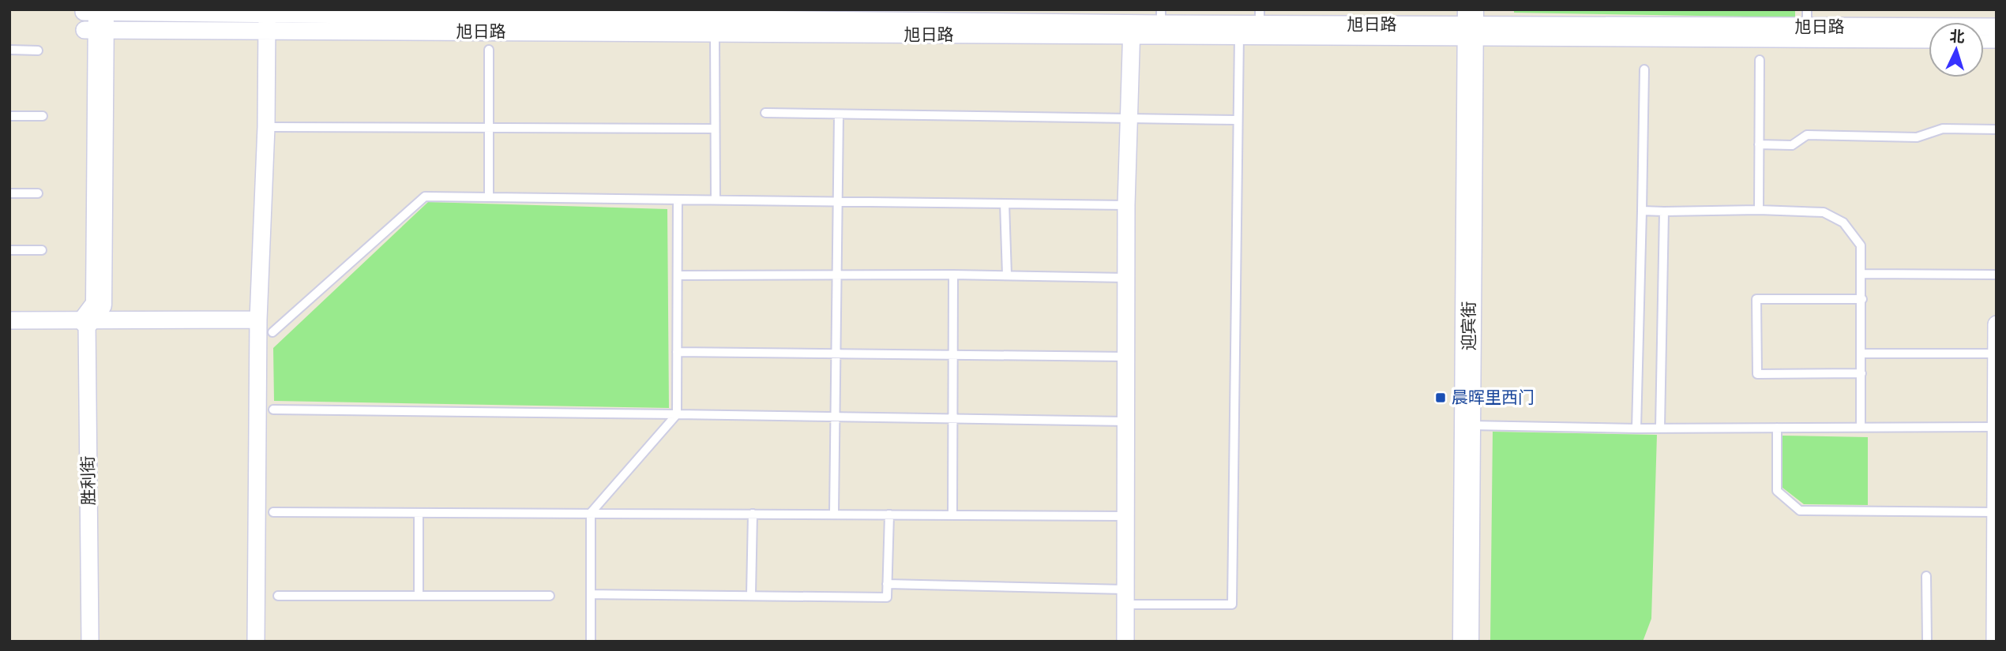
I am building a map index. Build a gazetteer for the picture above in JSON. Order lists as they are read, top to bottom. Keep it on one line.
{"streets":{"main road":["迎宾街","胜利街"],"street":["旭日路"]},"crossings":[["旭日路","迎宾街"],["旭日路","胜利街"]],"places":{"transit":["晨晖里西门"]},"north":"top"}
